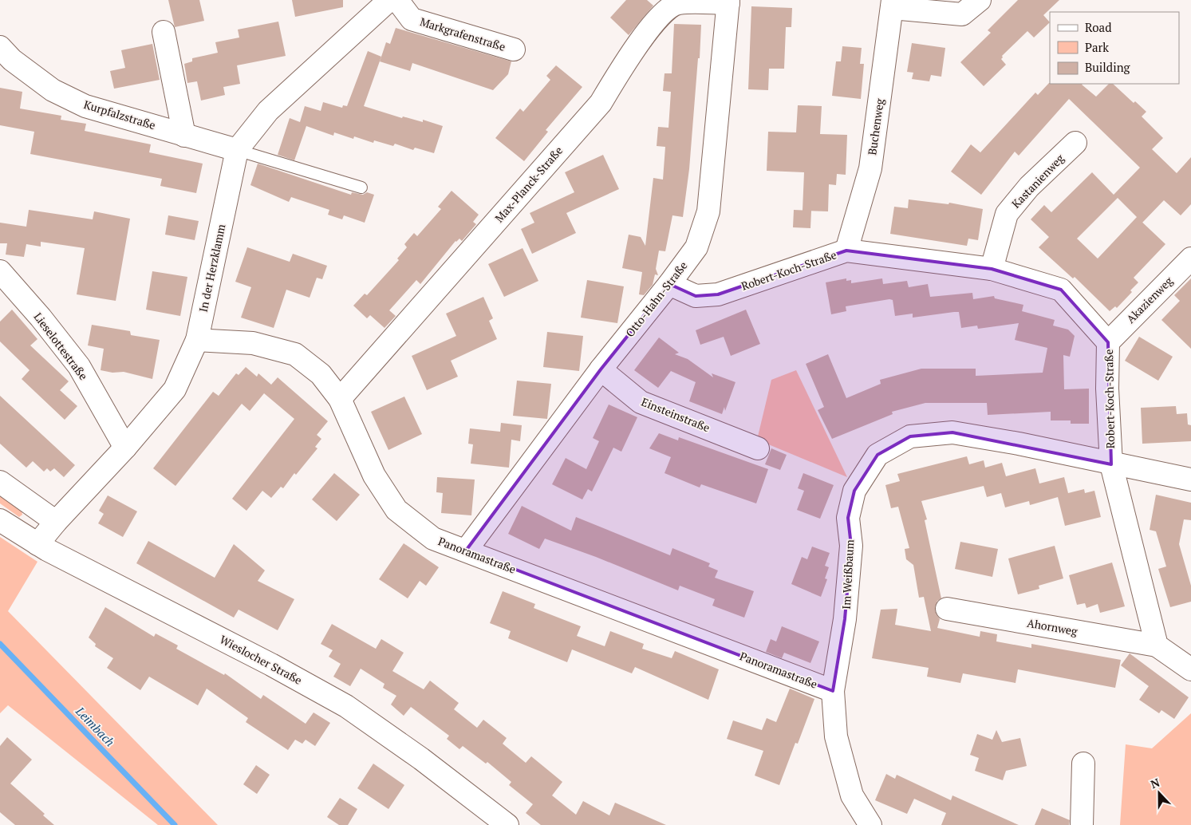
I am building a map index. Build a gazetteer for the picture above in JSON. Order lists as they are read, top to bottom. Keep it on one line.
{"streets":{"street":["Markgrafenstraße","Kurpfalzstraße","Buchenweg","Kastanienweg","Max-Planck-Straße","In der Herzklamm","Robert-Koch-Straße","Otto-Hahn-Straße","Akazienweg","Lieselottestraße","Einsteinstraße","Panoramastraße","Im Weißbaum","Ahornweg","Wieslocher Straße"]},"crossings":[["Kurpfalzstraße","In der Herzklamm"],["Buchenweg","Robert-Koch-Straße"],["Kastanienweg","Robert-Koch-Straße"],["Max-Planck-Straße","Otto-Hahn-Straße"],["Max-Planck-Straße","Panoramastraße"],["In der Herzklamm","Lieselottestraße"],["In der Herzklamm","Panoramastraße"],["In der Herzklamm","Wieslocher Straße"],["Robert-Koch-Straße","Otto-Hahn-Straße"],["Robert-Koch-Straße","Akazienweg"],["Robert-Koch-Straße","Im Weißbaum"],["Robert-Koch-Straße","Ahornweg"],["Otto-Hahn-Straße","Einsteinstraße"],["Otto-Hahn-Straße","Panoramastraße"],["Panoramastraße","Im Weißbaum"]],"water":["Leimbach"],"legend":["Road","Park","Building"],"north":"top"}
